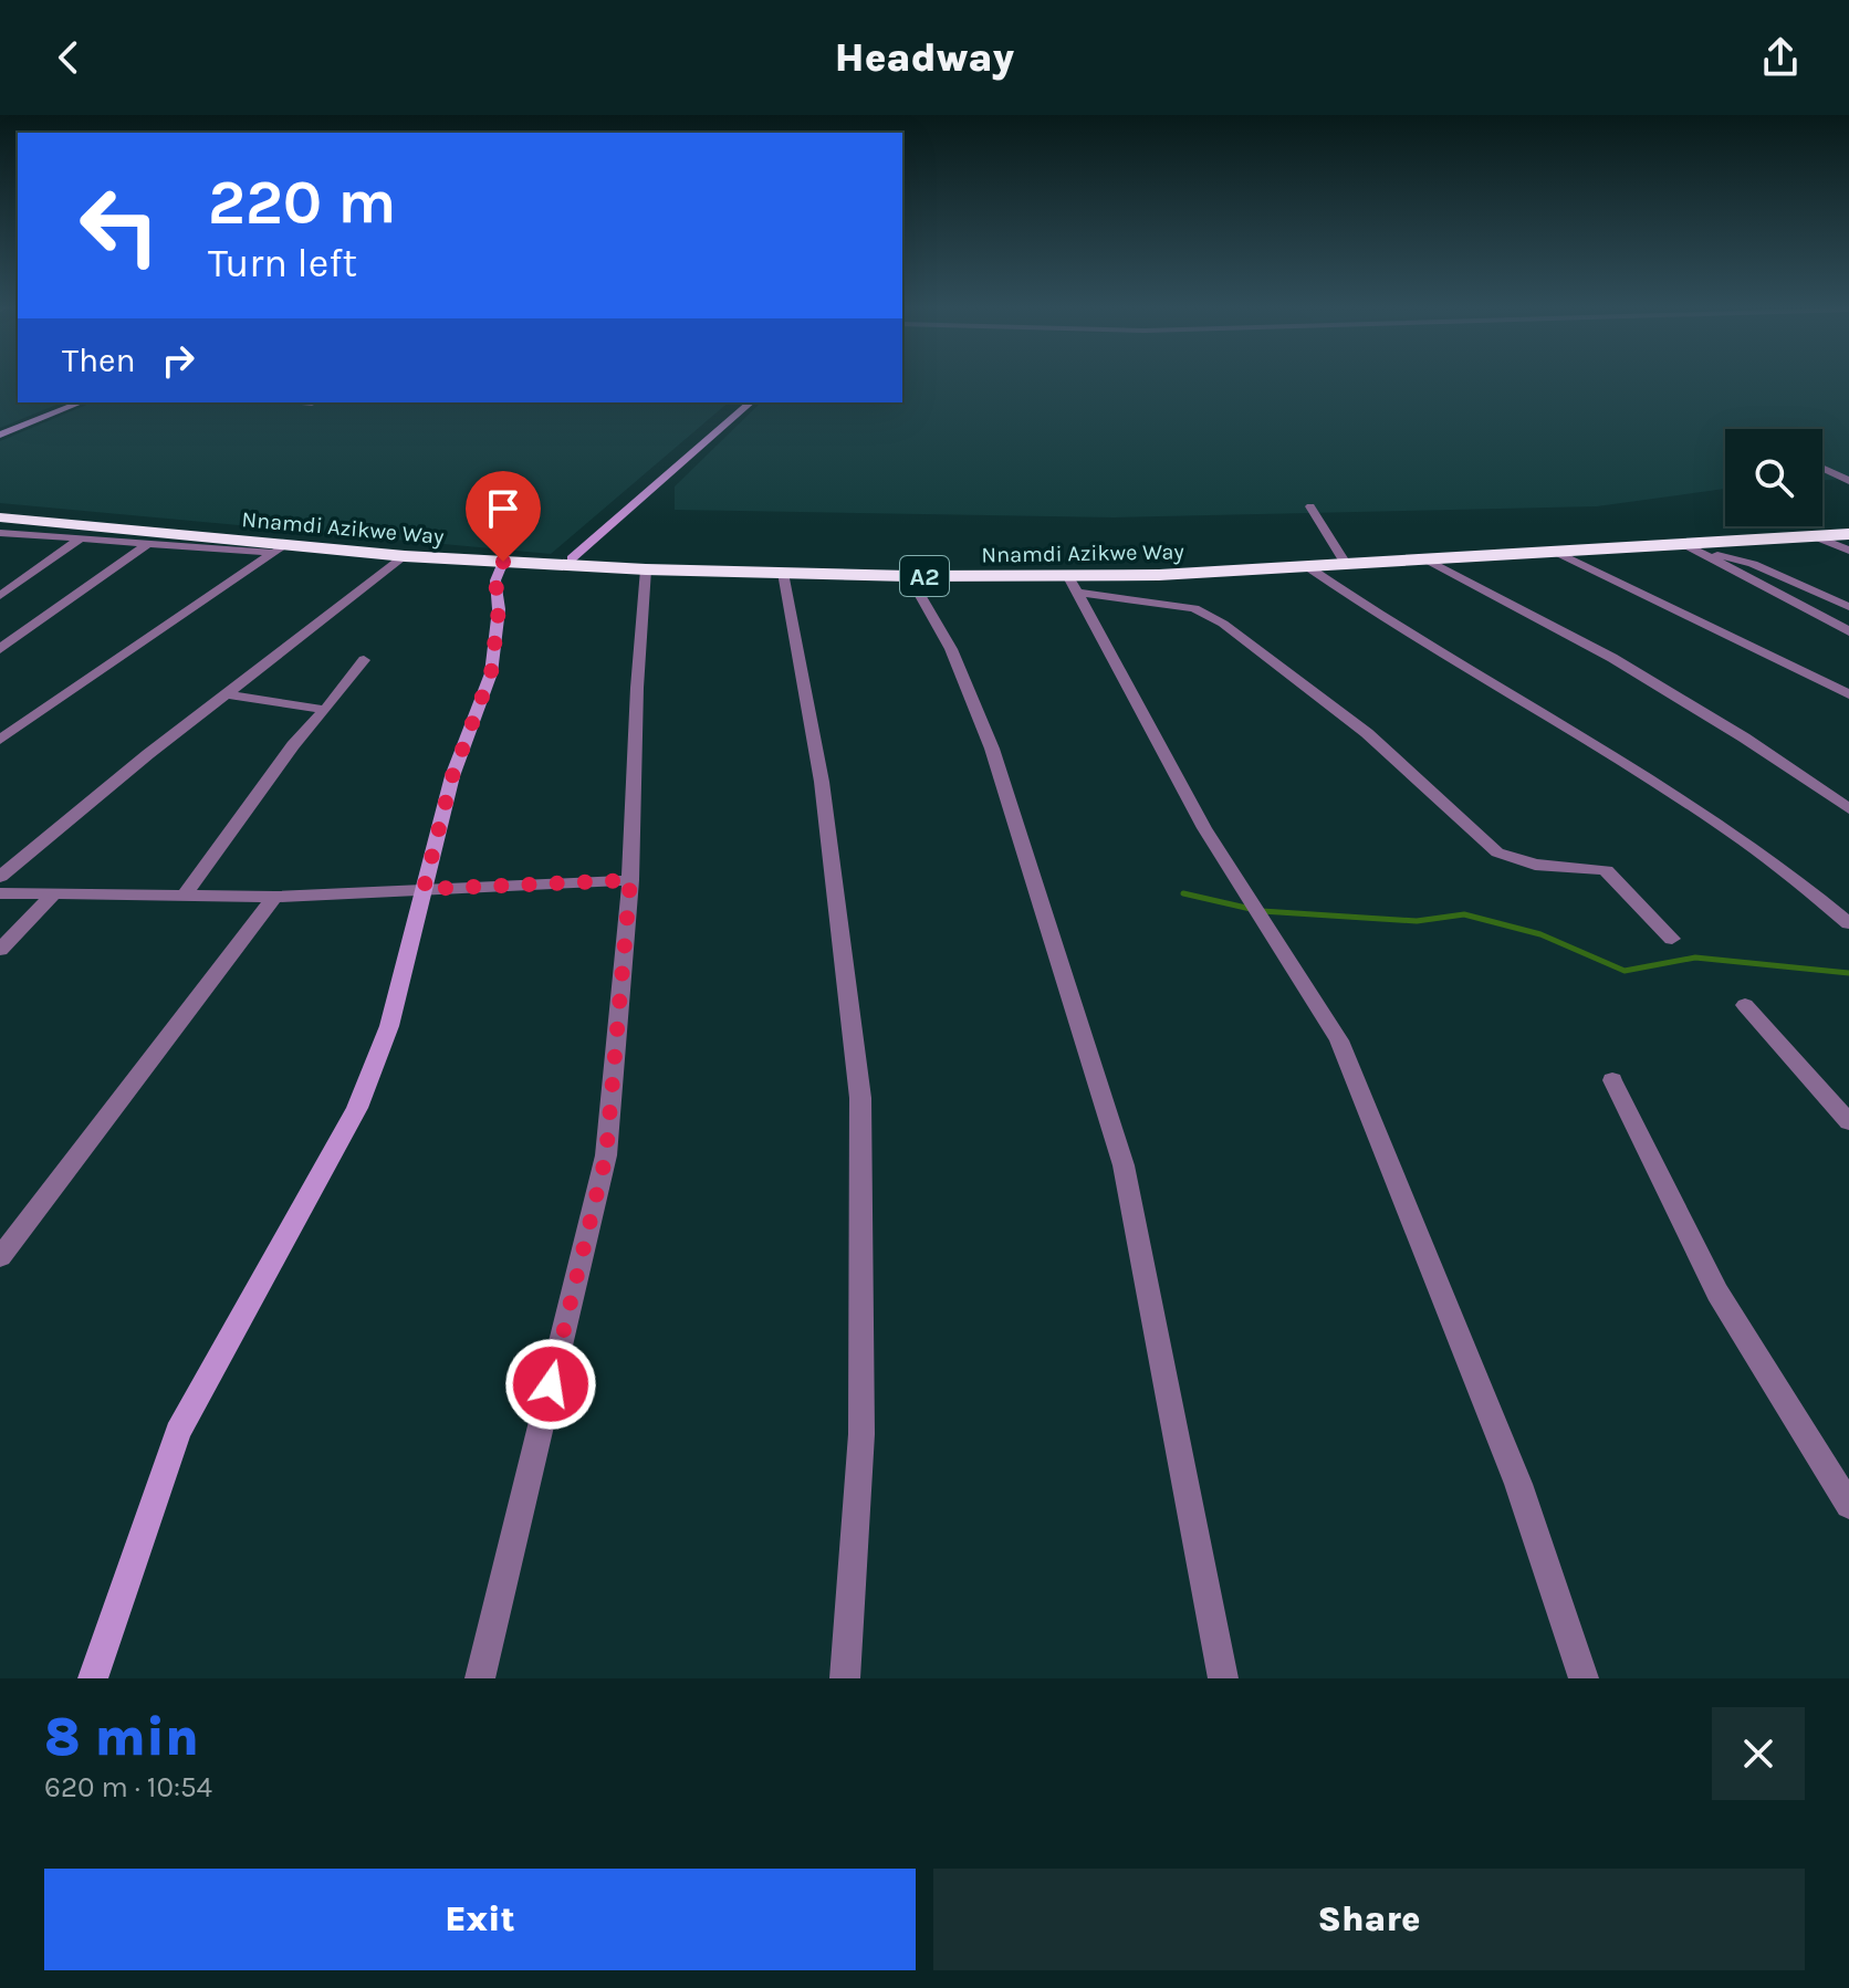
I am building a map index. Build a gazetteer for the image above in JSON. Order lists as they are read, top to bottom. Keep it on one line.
{"streets":{"highway":["Nnamdi Azikwe Way","A2"]},"page":{"header":"Headway","turn":["220 m","Turn left"],"then":"Then","heading":["8 min","620 m · 10:54"],"buttons":["Exit","Share"]}}
